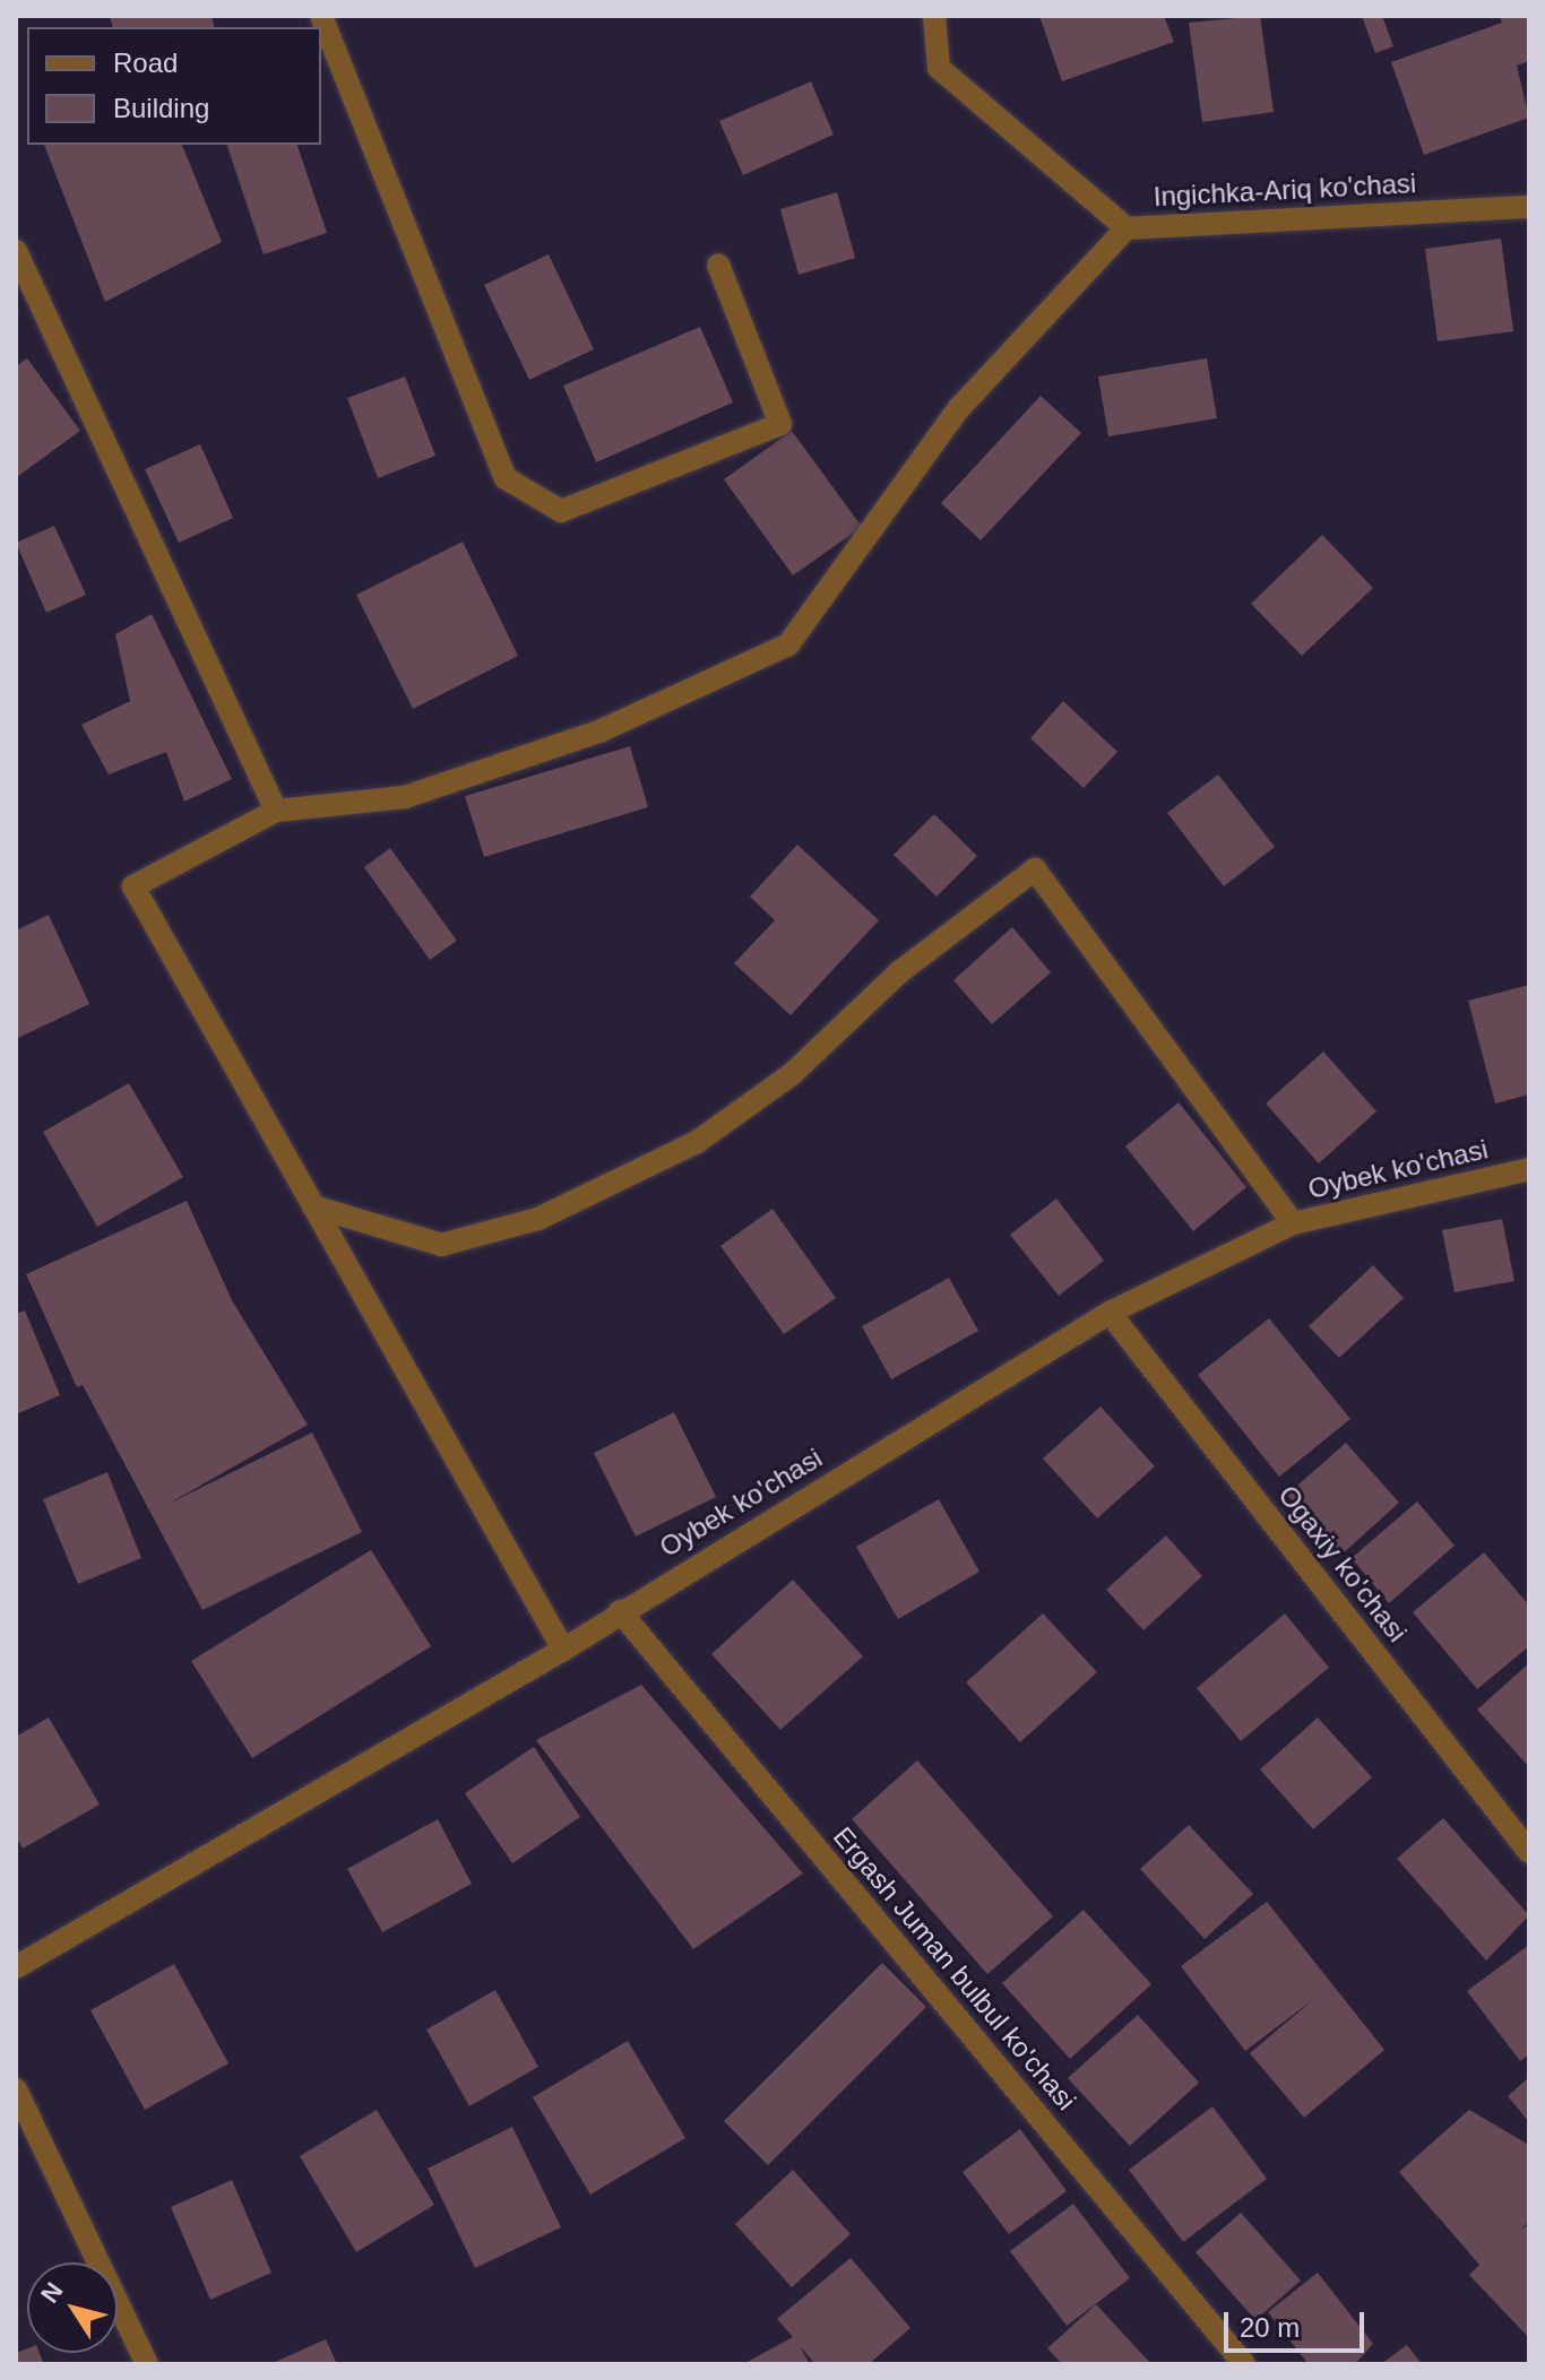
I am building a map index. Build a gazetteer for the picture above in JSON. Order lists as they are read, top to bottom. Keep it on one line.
{"streets":{"street":["Ingichka-Ariq ko'chasi","Oybek ko'chasi","Ogaxiy ko'chasi","Ergash Juman bulbul ko'chasi"]},"crossings":[["Oybek ko'chasi","Ogaxiy ko'chasi"],["Oybek ko'chasi","Ergash Juman bulbul ko'chasi"]],"legend":["Road","Building"],"scale_bar":"20 m","north":"top left"}
